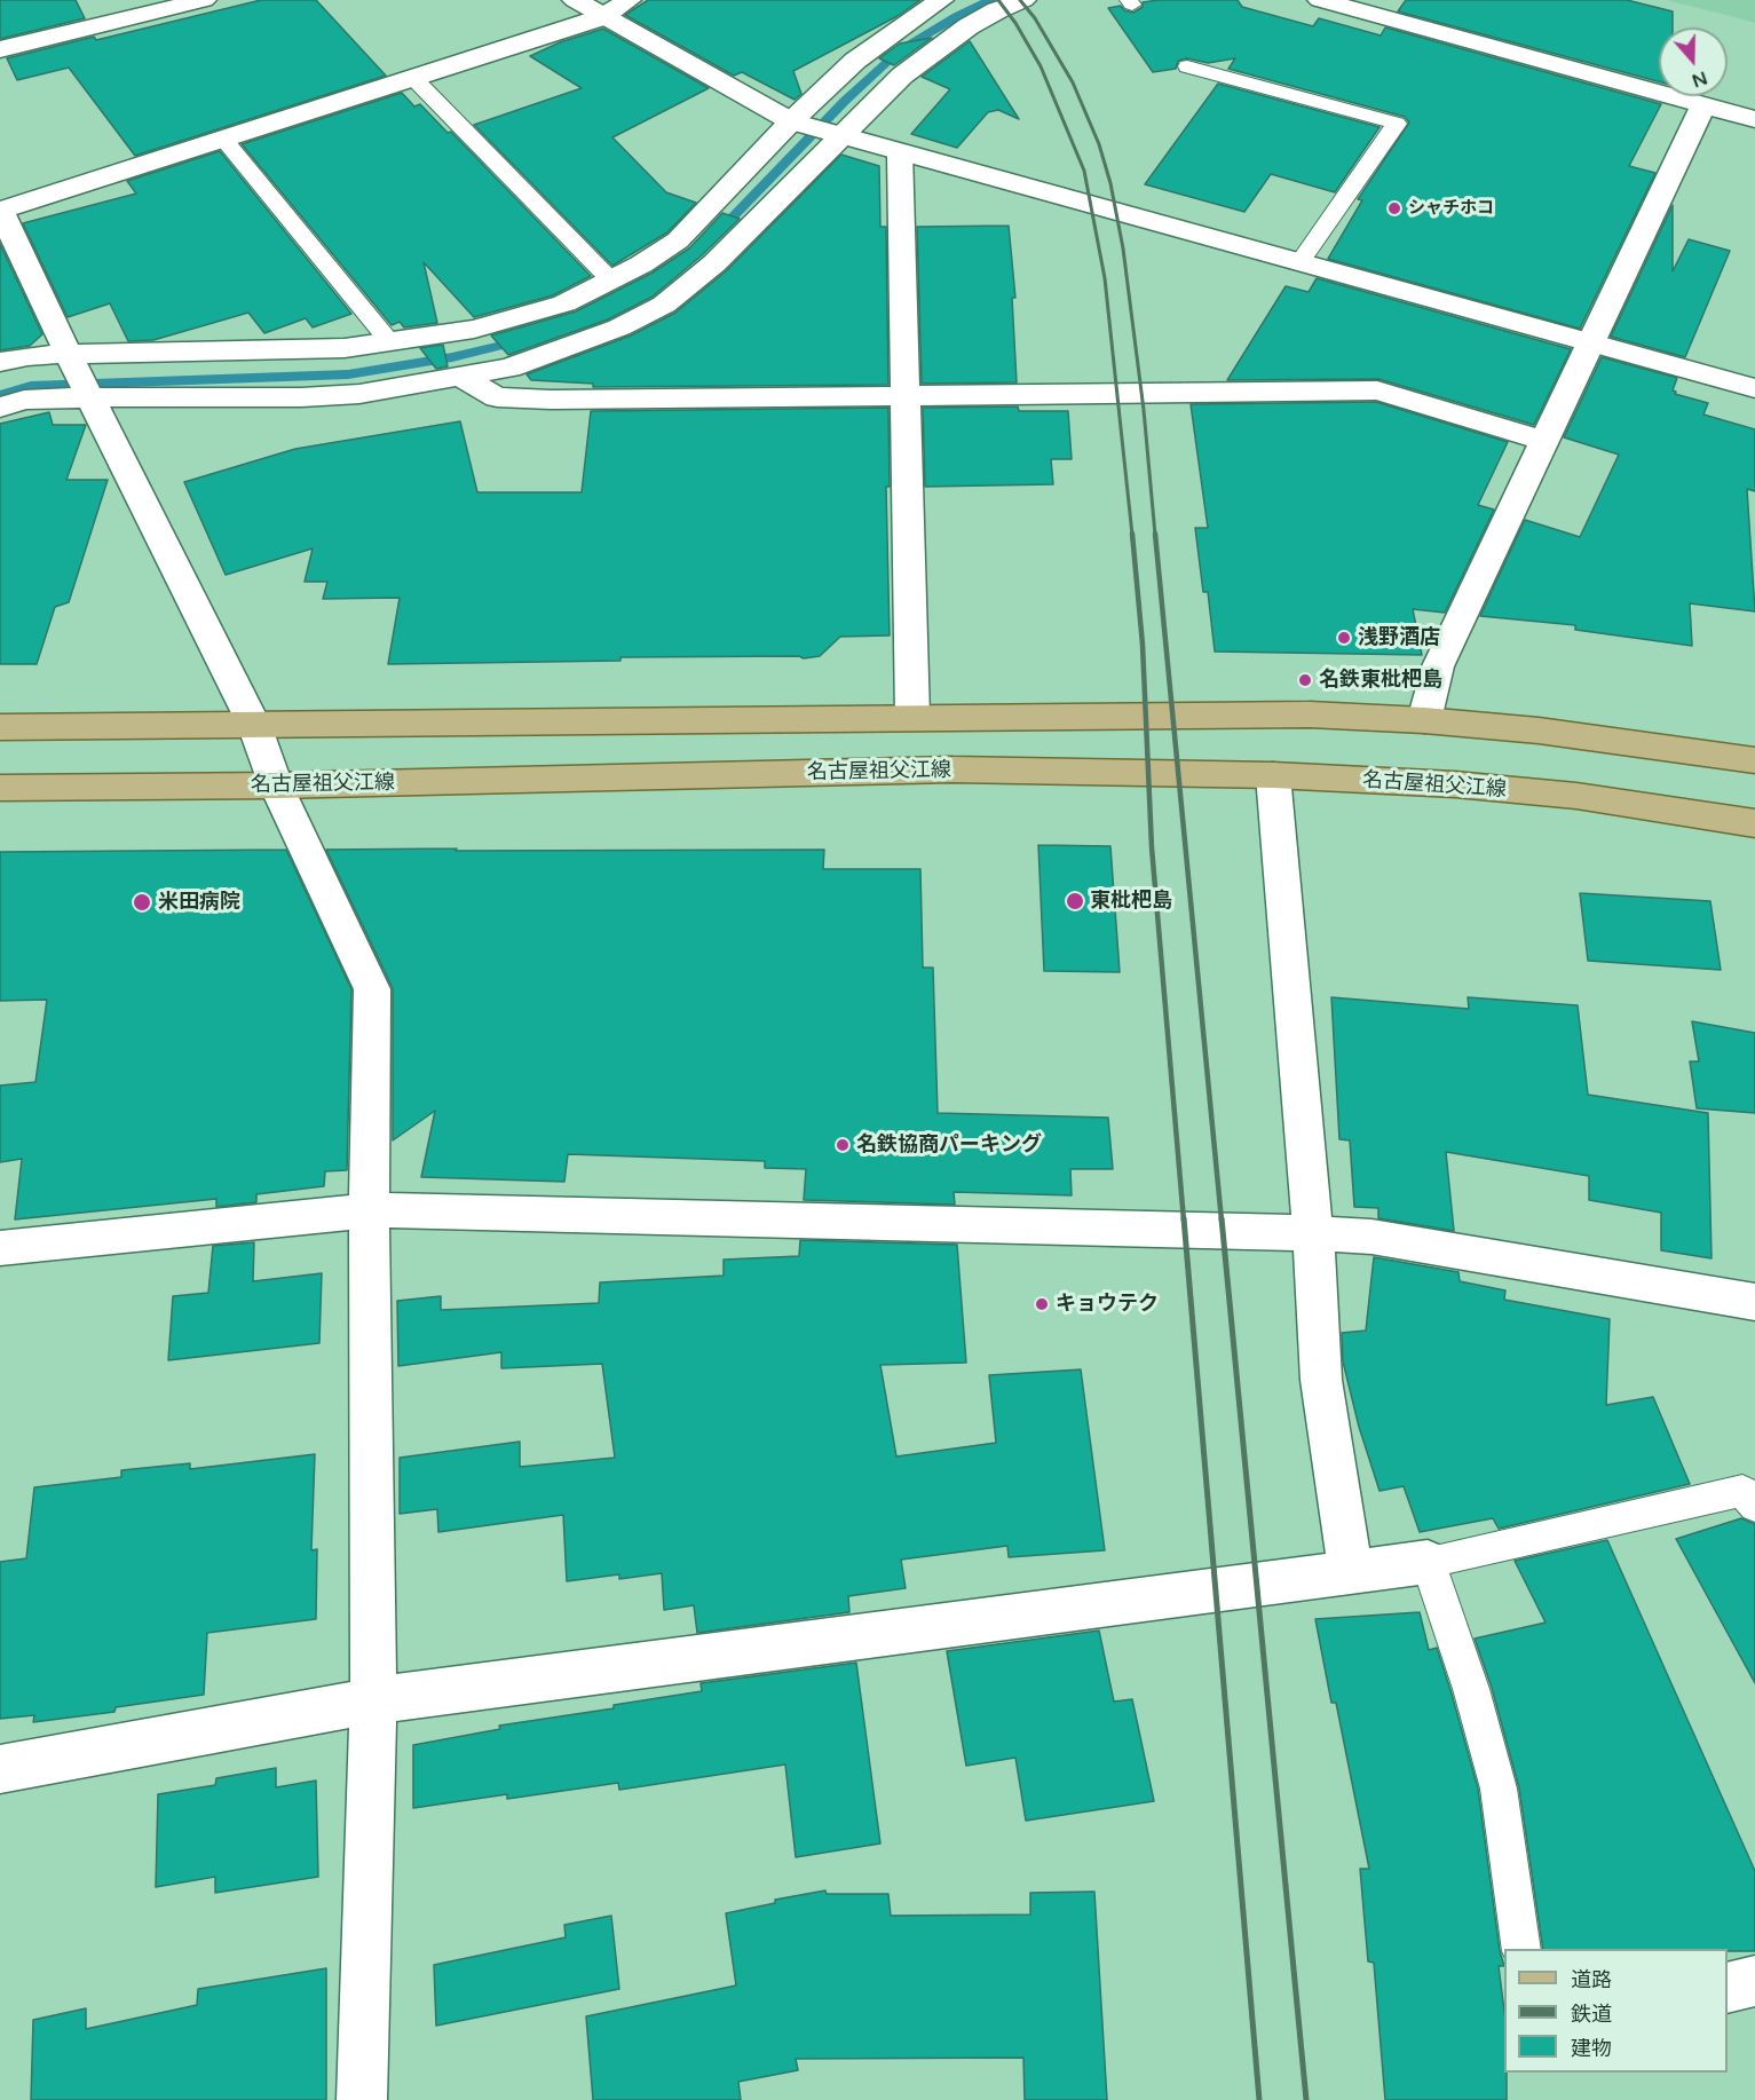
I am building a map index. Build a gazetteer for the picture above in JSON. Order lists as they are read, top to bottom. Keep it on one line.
{"streets":{"main road":["名古屋祖父江線"]},"places":["シャチホコ","浅野酒店","名鉄東枇杷島","東枇杷島","米田病院","名鉄協商パーキング","キョウテク"],"legend":["道路","鉄道","建物"],"north":"bottom"}
